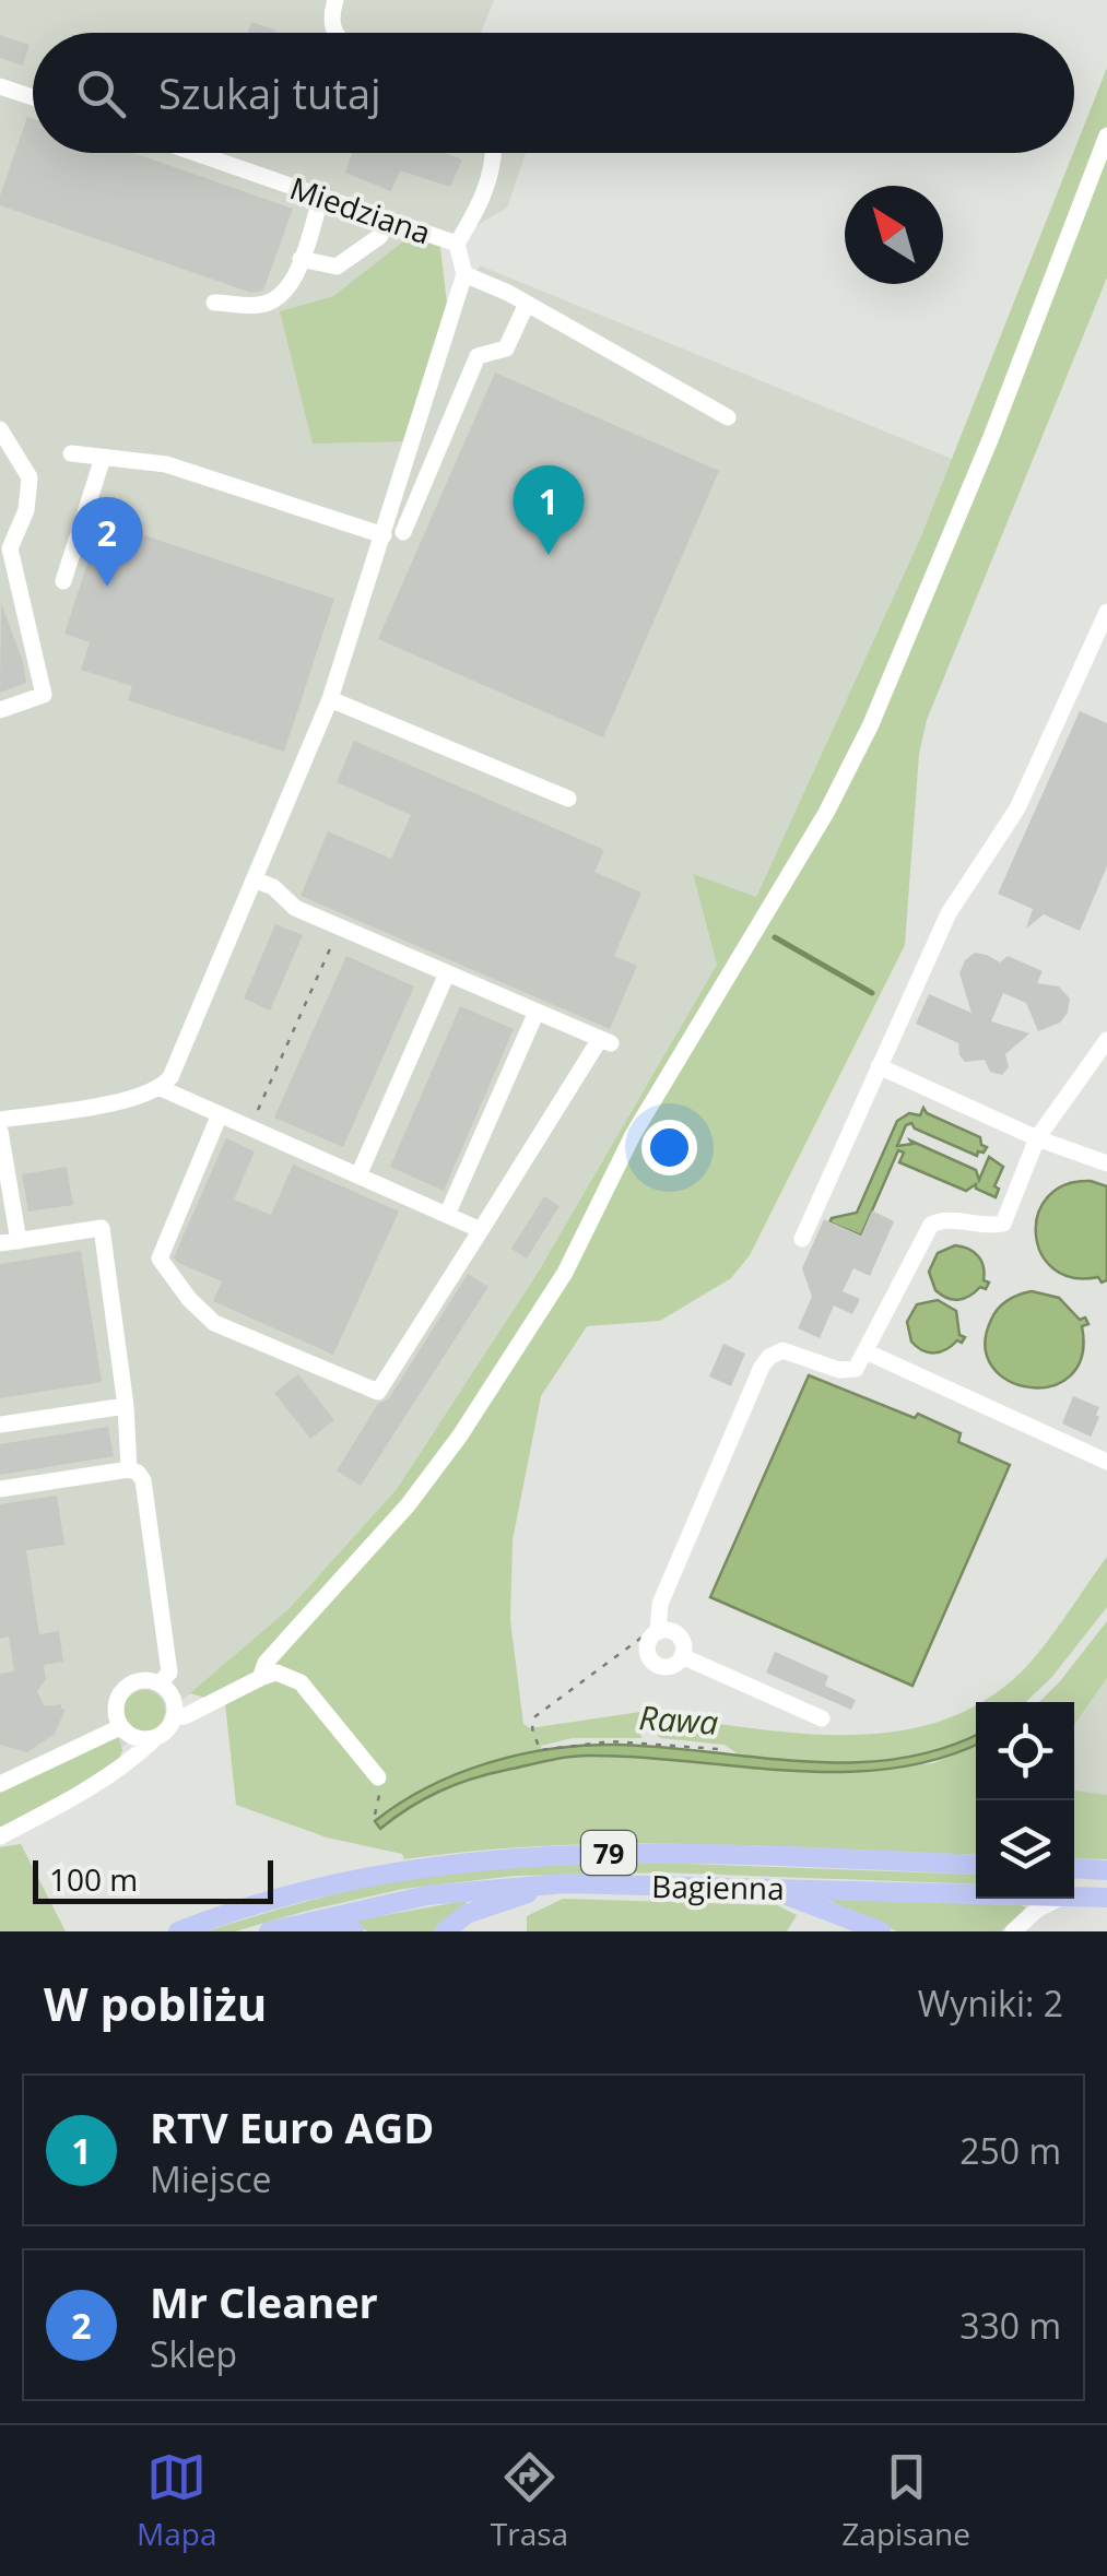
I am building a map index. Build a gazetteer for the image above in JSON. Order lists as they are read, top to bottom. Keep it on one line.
{"streets":{"main road":["79","Bagienna"],"street":["Miedziana"]},"water":["Rawa"],"scale_bar":"100 m","north":"top left","page":{"search":"Szukaj tutaj","pins":["1","2"],"scale":"100 m","heading":["W pobliżu","Wyniki: 2"],"list":[{"mark":"1","name":"RTV Euro AGD","note":"Miejsce","value":"250 m"},{"mark":"2","name":"Mr Cleaner","note":"Sklep","value":"330 m"}],"nav":["Mapa","Trasa","Zapisane"]}}
